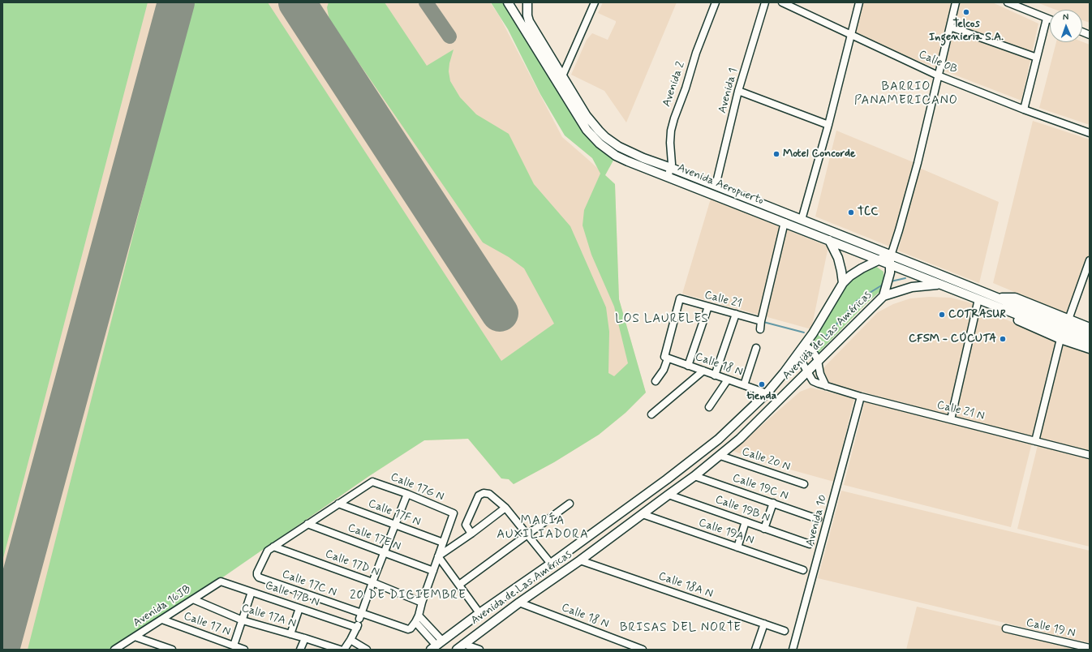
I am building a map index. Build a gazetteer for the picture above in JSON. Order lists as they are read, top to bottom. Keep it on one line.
{"streets":{"main road":["Avenida Aeropuerto","Avenida de Las Américas"],"street":["Calle 0B","Avenida 2","Avenida 1","Calle 21","Calle 18 N","Calle 21 N","Calle 20 N","Calle 17G N","Calle 19C N","Calle 19B N","Calle 17F N","Avenida 10","Calle 19A N","Calle 17E N","Calle 17D N","Calle 17C N","Calle 18A N","Calle 17B N","Avenida 16JB","Calle 17A N","Calle 17 N","Calle 19 N"]},"crossings":[["Avenida 2","Avenida Aeropuerto"],["Avenida 1","Avenida Aeropuerto"],["Avenida Aeropuerto","Avenida de Las Américas"],["Calle 21","Calle 18 N"],["Avenida de Las Américas","Calle 18 N"],["Avenida de Las Américas","Calle 21 N"],["Avenida de Las Américas","Calle 20 N"],["Avenida de Las Américas","Calle 19C N"],["Avenida de Las Américas","Calle 19B N"],["Avenida de Las Américas","Calle 19A N"],["Avenida de Las Américas","Calle 18A N"],["Calle 21 N","Avenida 10"],["Calle 17G N","Calle 17F N"],["Calle 17D N","Calle 17C N"],["Calle 17C N","Calle 17B N"],["Calle 17B N","Avenida 16JB"],["Avenida 16JB","Calle 17A N"],["Avenida 16JB","Calle 17 N"]],"districts":["BARRIO PANAMERICANO","LOS LAURELES","MARÍA AUXILIADORA","20 DE DICIEMBRE","BRISAS DEL NORTE"],"places":["Telcos Ingenieria S.A.","Motel Concorde","TCC","COTRASUR","CFSM - CÚCUTA","tienda"],"north":"top"}
